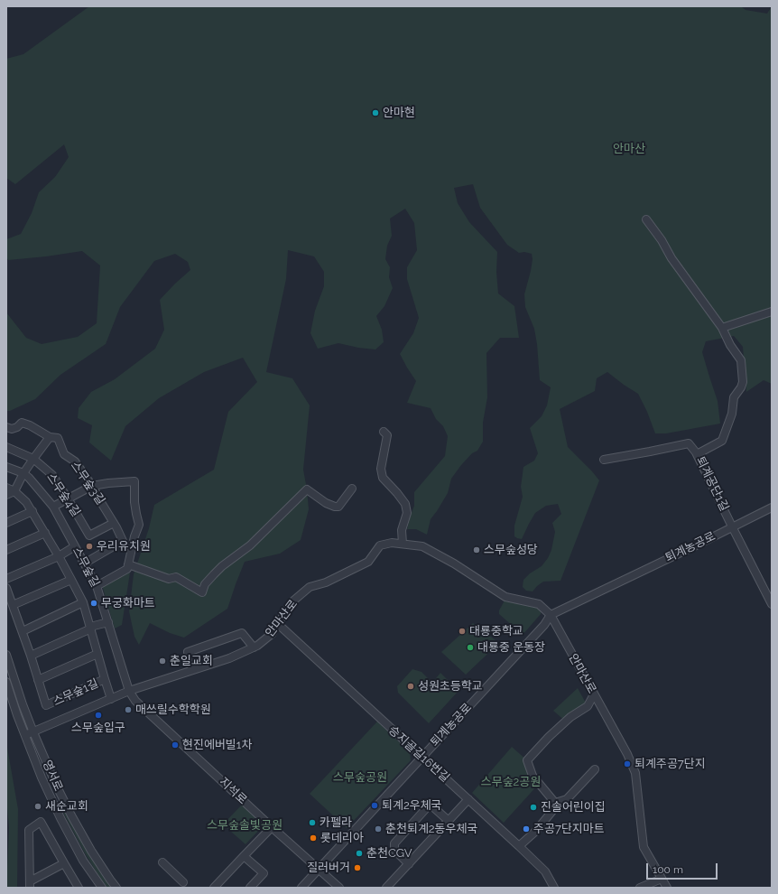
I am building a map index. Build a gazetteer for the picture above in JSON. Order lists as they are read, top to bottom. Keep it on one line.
{"streets":{"street":["스무숲3길","퇴계공단1길","스무숲4길","퇴계농공로","스무숲길","안마산로","스무숲1길","승지골길16번길","영서로","지석로"]},"crossings":[["스무숲3길","스무숲4길"],["퇴계공단1길","퇴계농공로"],["퇴계농공로","안마산로"],["퇴계농공로","승지골길16번길"],["퇴계농공로","지석로"],["스무숲길","안마산로"],["스무숲길","지석로"],["안마산로","승지골길16번길"],["안마산로","영서로"],["안마산로","지석로"]],"parks":["안마산","스무숲공원","스무숲2공원","스무숲솔빛공원"],"places":["안마현","우리유치원","스무숲성당","무궁화마트","대룡중학교","대룡중 운동장","춘일교회","성원초등학교","매쓰릴수학학원","스무숲입구","현진에버빌1차","퇴계주공7단지","퇴계2우체국","새순교회","진솔어린이집","카펠라","춘천퇴계2동우체국","주공7단지마트","롯데리아","춘천CGV","질러버거"],"scale_bar":"100 m"}
